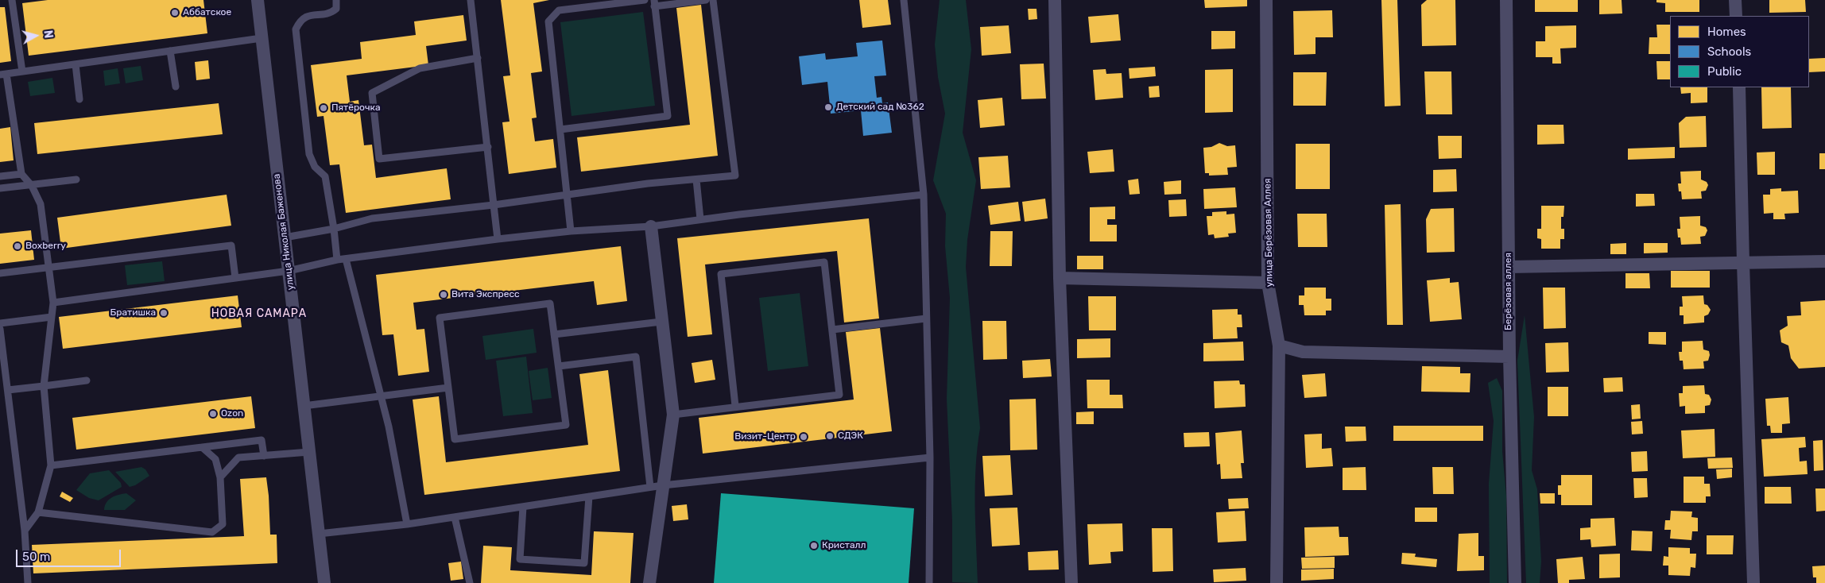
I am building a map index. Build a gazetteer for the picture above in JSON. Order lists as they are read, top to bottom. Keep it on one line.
{"streets":{"street":["улица Николая Баженова","улица Берёзовая Аллея","Берёзовая аллея"]},"districts":["НОВАЯ САМАРА"],"places":["Аббатское","Детский сад №362","Пятёрочка","Boxberry","Вита Экспресс","Братишка","Ozon","СДЭК","Визит-Центр","Кристалл"],"legend":["Homes","Schools","Public"],"scale_bar":"50 m","north":"right"}
